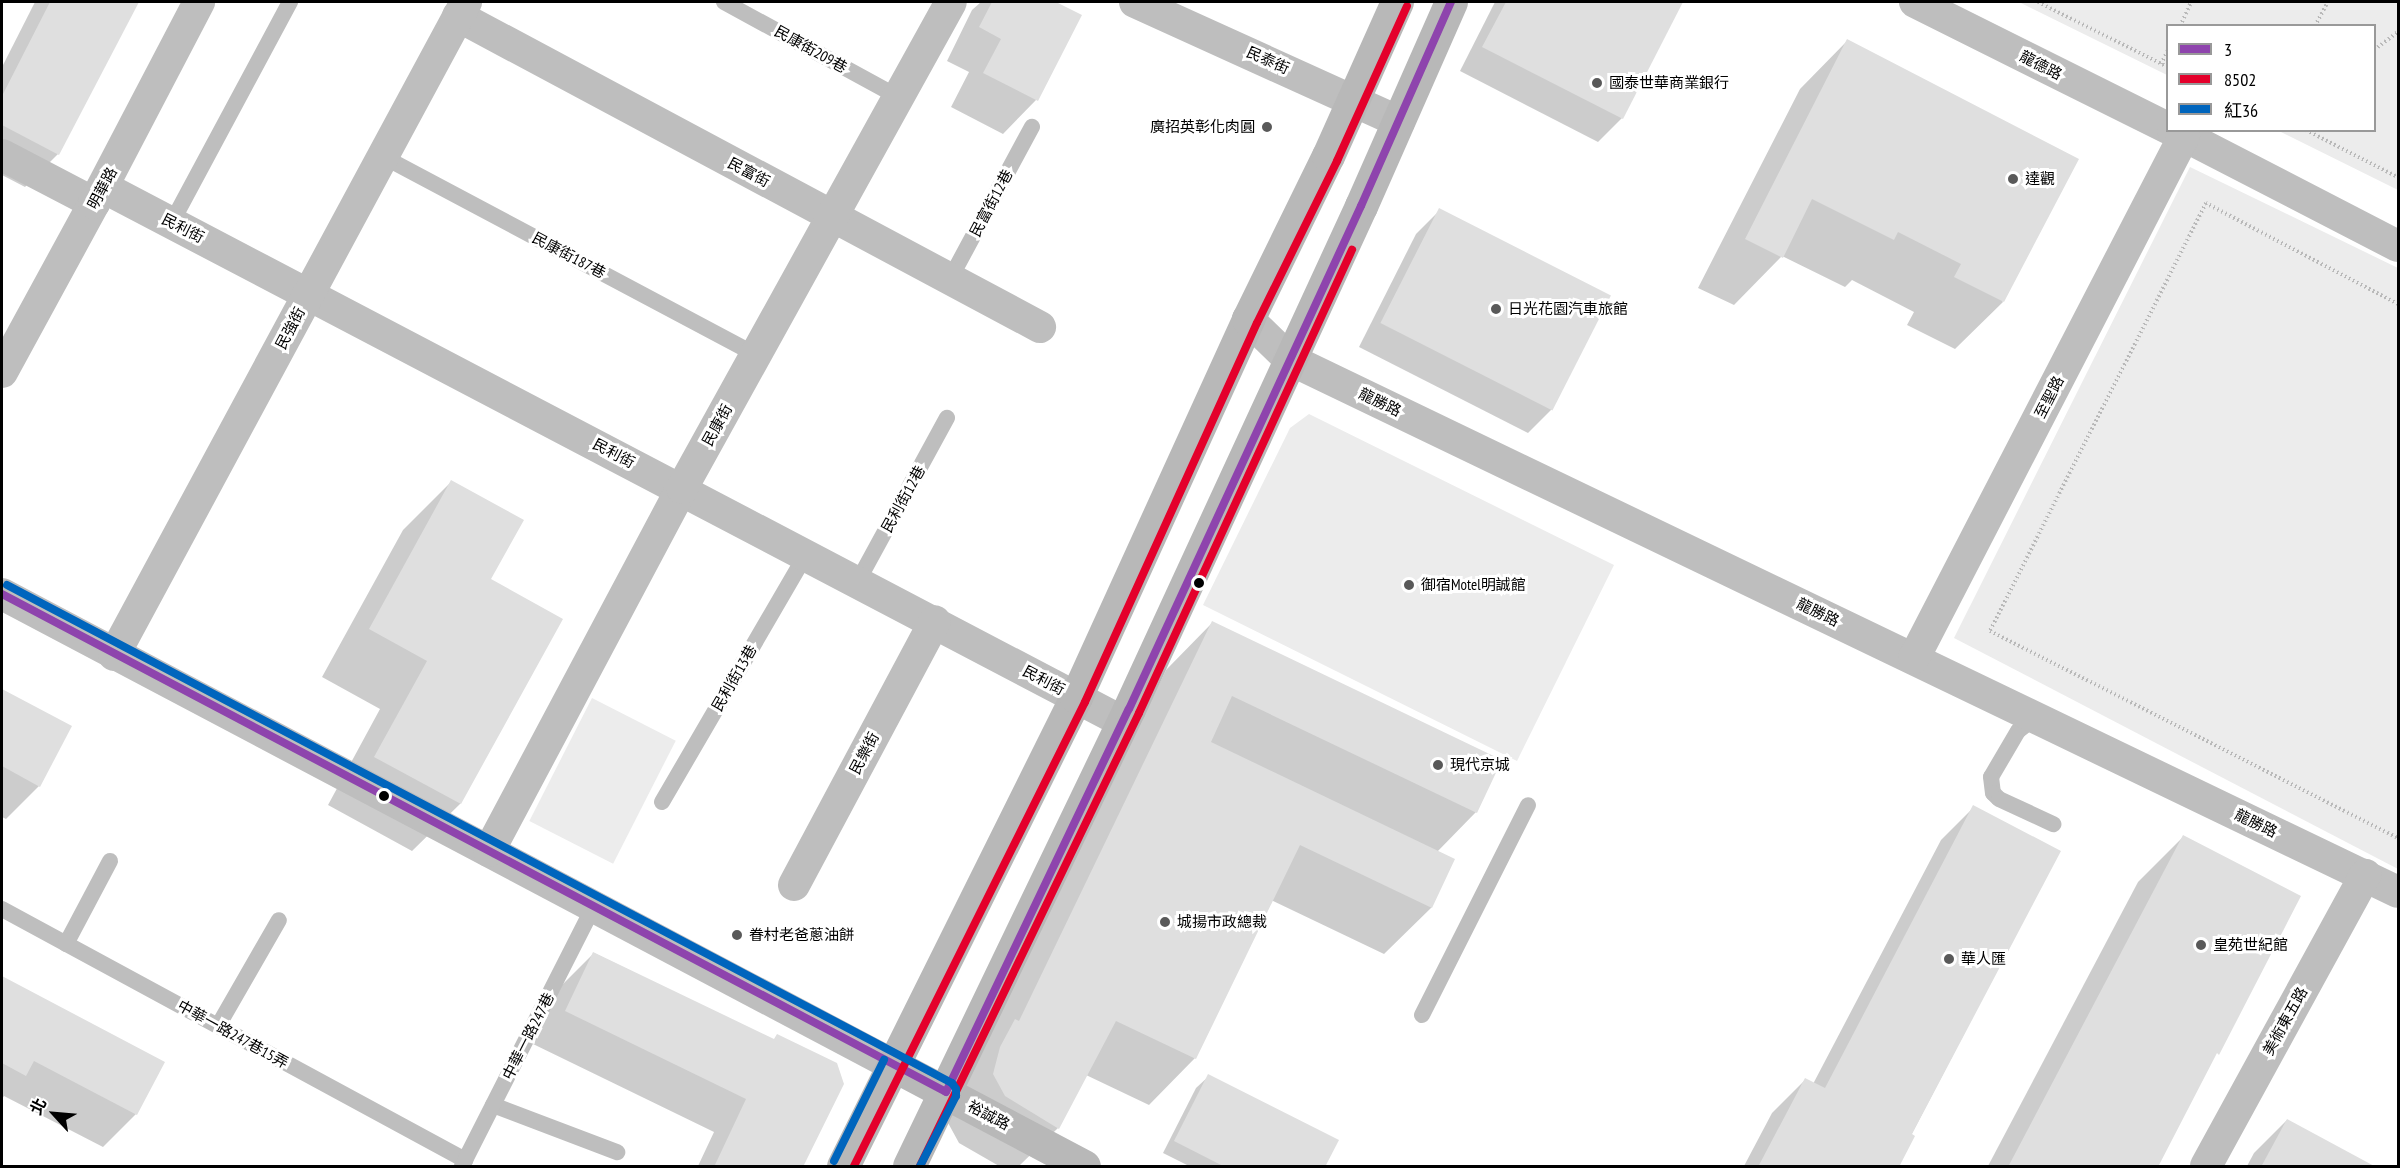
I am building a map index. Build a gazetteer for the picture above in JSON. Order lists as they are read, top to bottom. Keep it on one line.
{"streets":{"street":["民泰街","龍德路","民富街","明華路","民利街","民強街","至聖路","龍勝路","民康街","民樂街","美術東五路","裕誠路"],"lane":["民康街209巷","民富街12巷","民康街187巷","民利街12巷","民利街13巷","中華一路247巷15弄","中華一路247巷"]},"crossings":[["民康街209巷","民康街"],["民富街","民富街12巷"],["民富街","民強街"],["民富街","民康街"],["明華路","民利街"],["民利街","民強街"],["民利街","民康街"],["民利街","民利街12巷"],["民利街","民利街13巷"],["民利街","民樂街"],["民康街187巷","民強街"],["民康街187巷","民康街"],["民強街","裕誠路"],["至聖路","龍勝路"],["龍勝路","美術東五路"],["民康街","裕誠路"],["中華一路247巷15弄","中華一路247巷"],["中華一路247巷","裕誠路"]],"places":["國泰世華商業銀行","廣招英彰化肉圓","達觀","日光花園汽車旅館","御宿Motel明誠館","現代京城","城揚市政總裁","眷村老爸蔥油餅","皇苑世紀館","華人匯"],"lines":["transit line 3","transit line 8502","transit line 紅36"],"legend":["3","8502","紅36"],"north":"top left"}
